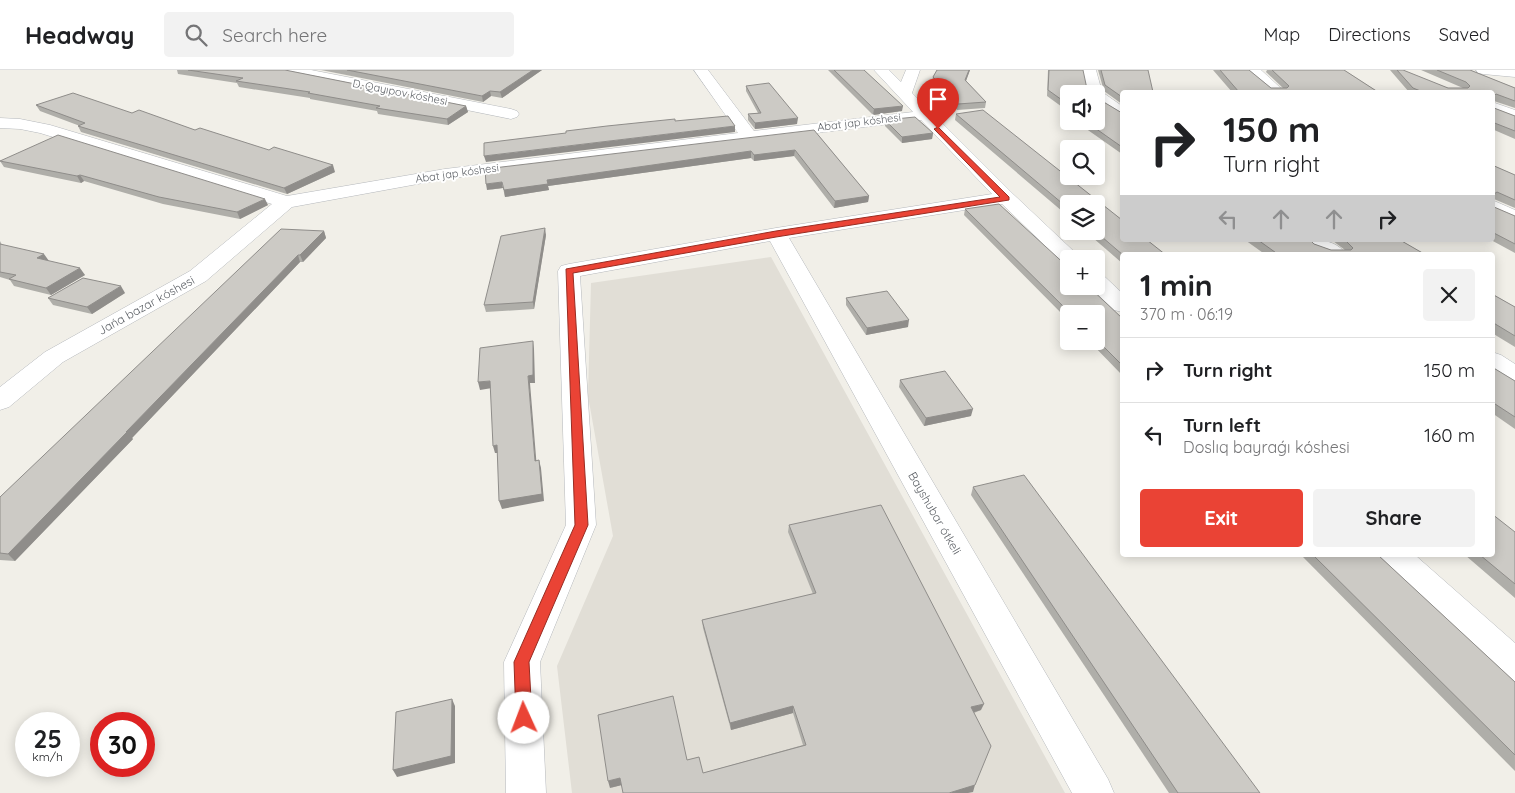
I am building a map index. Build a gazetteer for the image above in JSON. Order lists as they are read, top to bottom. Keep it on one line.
{"streets":{"street":["D. Qayıpov kóshesi","Abat jap kóshesi","Jańa bazar kóshesi","Bayshubar ótkeli"]},"crossings":[["Abat jap kóshesi","Jańa bazar kóshesi"]],"page":{"header":"Headway","search":"Search here","nav":["Map","Directions","Saved"],"map_buttons":["+","−"],"turn":["150 m","Turn right"],"heading":["1 min","370 m · 06:19"],"list":[{"name":"Turn right","value":"150 m"},{"name":"Turn left","note":"Doslıq bayraǵı kóshesi","value":"160 m"}],"buttons":["Exit","Share"],"speed":"25 km/h","limit":"30"}}
